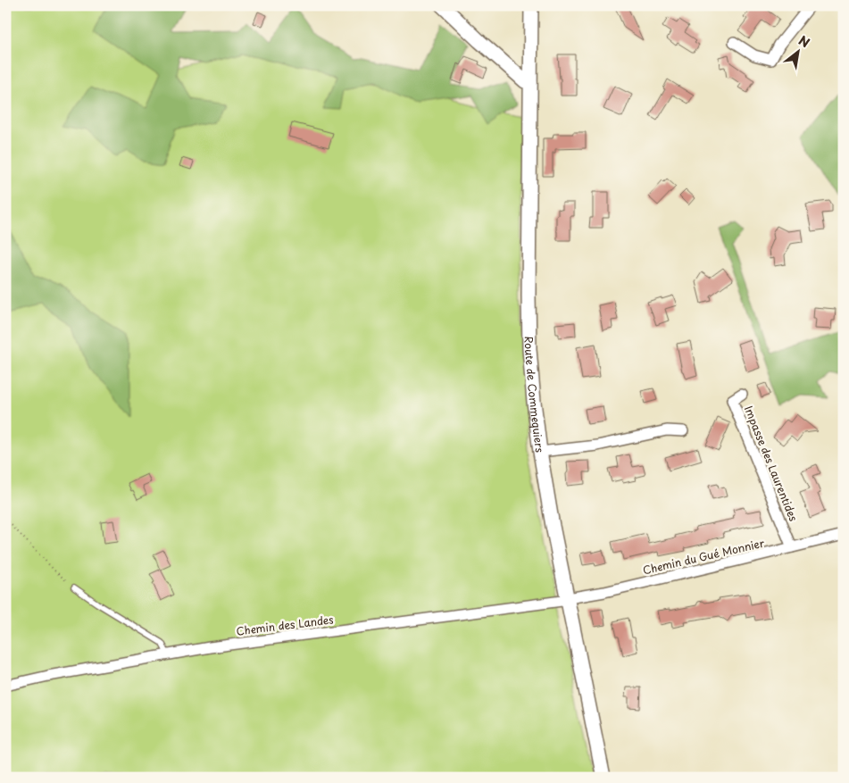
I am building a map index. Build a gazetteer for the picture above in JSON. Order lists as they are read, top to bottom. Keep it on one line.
{"streets":{"street":["Route de Commequiers","Impasse des Laurentides","Chemin du Gué Monnier","Chemin des Landes"]},"crossings":[["Route de Commequiers","Chemin du Gué Monnier"],["Route de Commequiers","Chemin des Landes"],["Impasse des Laurentides","Chemin du Gué Monnier"],["Chemin du Gué Monnier","Chemin des Landes"]],"north":"top right"}
